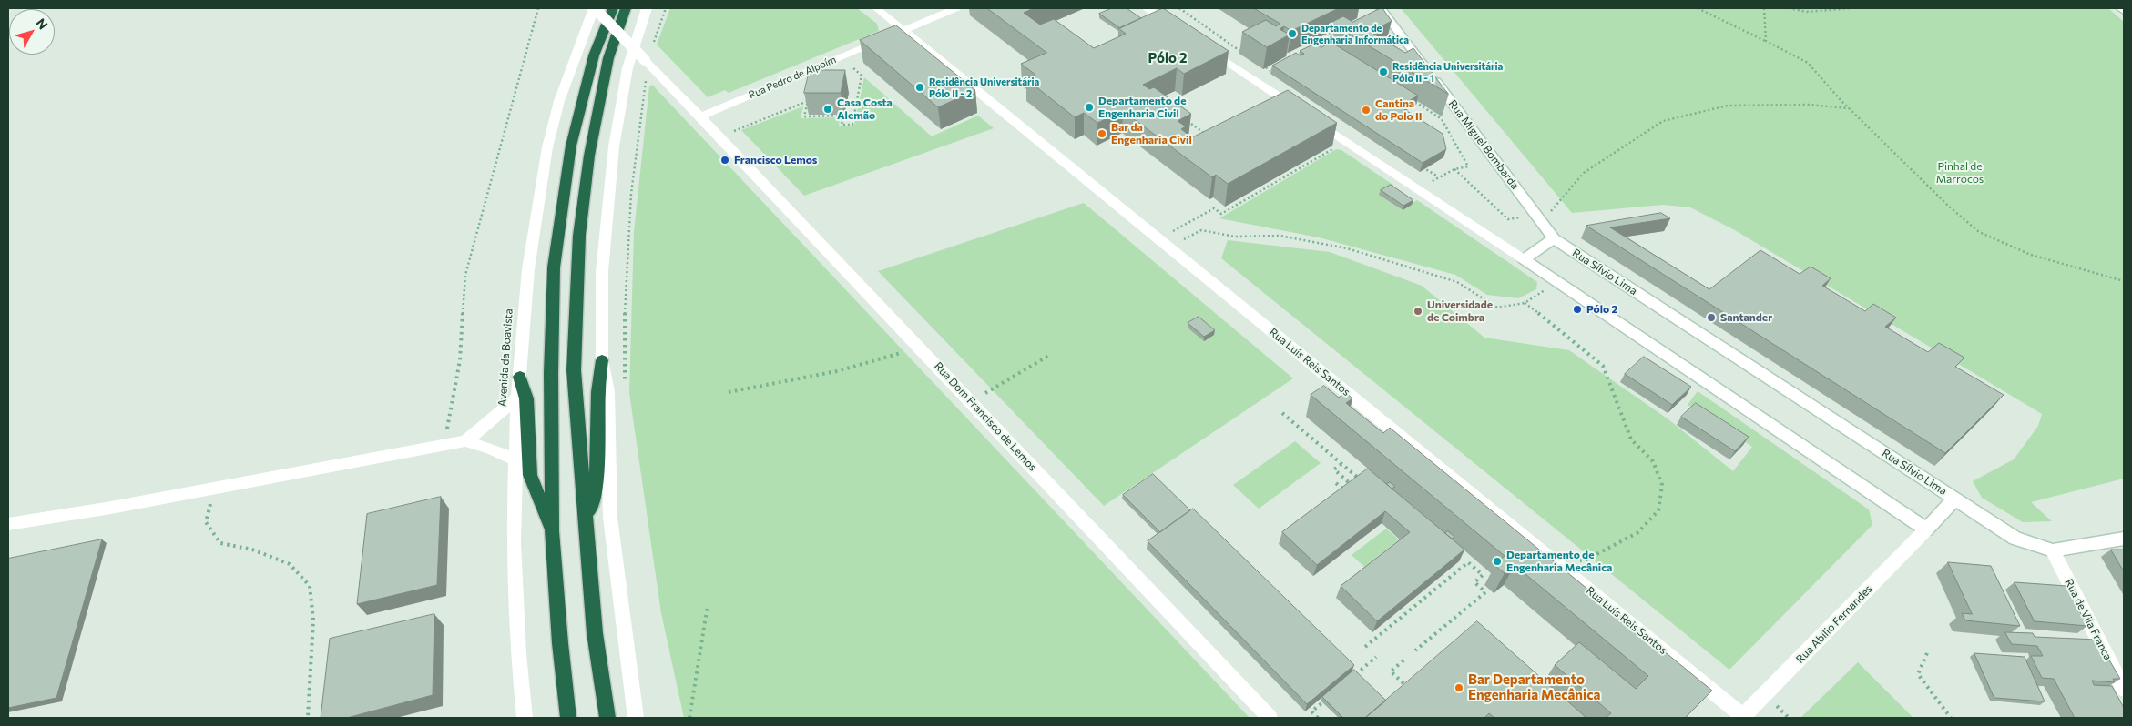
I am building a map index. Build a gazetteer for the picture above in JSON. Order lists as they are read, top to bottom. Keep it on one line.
{"streets":{"street":["Rua Pedro de Alpoím","Rua Miguel Bombarda","Rua Sílvio Lima","Avenida da Boavista","Rua Luís Reis Santos","Rua Dom Francisco de Lemos","Rua de Vila Franca","Rua Abílio Fernandes"]},"crossings":[["Rua Pedro de Alpoím","Rua Luís Reis Santos"],["Rua Pedro de Alpoím","Rua Dom Francisco de Lemos"],["Rua Miguel Bombarda","Rua Sílvio Lima"],["Rua Sílvio Lima","Rua Abílio Fernandes"],["Rua Luís Reis Santos","Rua Abílio Fernandes"]],"districts":["Pólo 2"],"parks":["Pinhal de Marrocos"],"places":["Departamento de Engenharia Informática","Residência Universitária Pólo II - 1","Residência Universitária Pólo II - 2","Departamento de Engenharia Civil","Casa Costa Alemão","Cantina do Polo II","Bar da Engenharia Civil","Francisco Lemos","Pólo 2","Universidade de Coimbra","Santander","Departamento de Engenharia Mecânica","Bar Departamento Engenharia Mecânica"],"north":"top right"}
